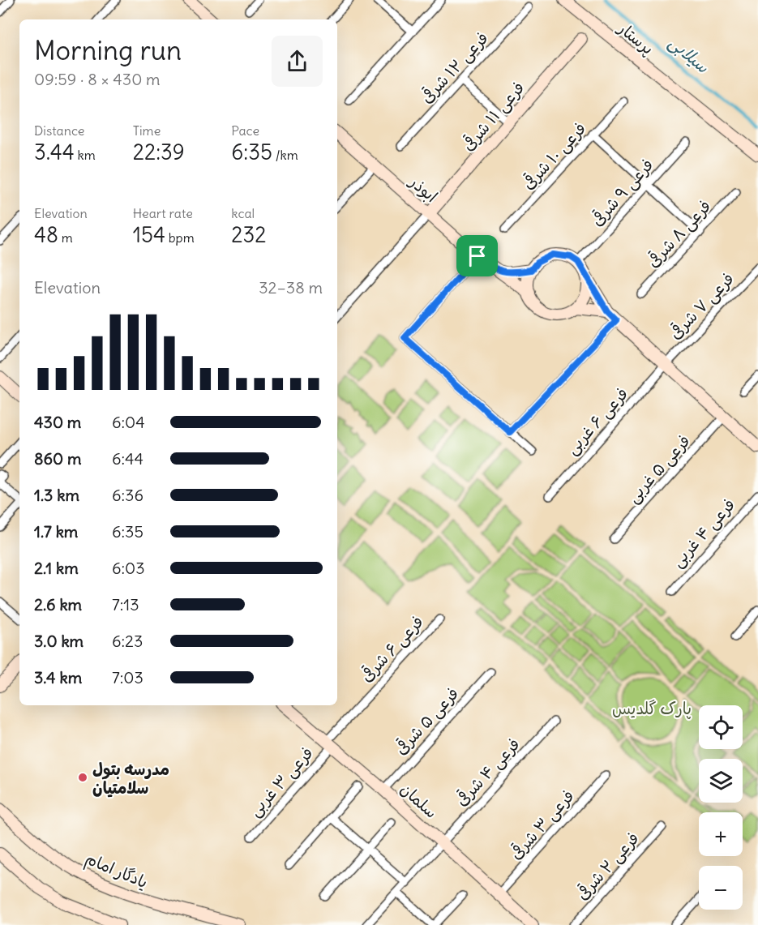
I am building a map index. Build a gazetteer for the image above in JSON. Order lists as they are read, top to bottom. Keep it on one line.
{"streets":{"street":["پرستار","فرعی ۱۲ شرقی","فرعی ۱۱ شرقی","فرعی ۱۰ شرقی","ابوذر","فرعی ۹ شرقی","فرعی ۸ شرقی","فرعی ۷ شرقی","فرعی ۶ غربی","فرعی ۵ غربی","فرعی ۴ غربی","فرعی ۶ شرقی","فرعی ۵ شرقی","فرعی ۴ شرقی","فرعی ۳ غربی","سلمان","فرعی ۳ شرقی","فرعی ۲ شرقی","یادگار امام"]},"crossings":[["فرعی ۱۱ شرقی","ابوذر"],["ابوذر","فرعی ۹ شرقی"],["فرعی ۷ شرقی","فرعی ۶ غربی"],["فرعی ۶ شرقی","فرعی ۳ غربی"],["فرعی ۶ شرقی","سلمان"],["فرعی ۵ شرقی","سلمان"],["فرعی ۴ شرقی","سلمان"],["فرعی ۳ غربی","سلمان"],["سلمان","فرعی ۳ شرقی"]],"water":["سیلابی"],"parks":["پارک گلدیس"],"places":["مدرسه بتول سلامتیان"],"page":{"heading":["Morning run","09:59 · 8 × 430 m"],"stats":[["Distance","3.44 km"],["Time","22:39"],["Pace","6:35 /km"],["Elevation","48 m"],["Heart rate","154 bpm"],["kcal","232"]],"chart":["Elevation","32–38 m"],"list":[{"name":"430 m","note":"6:04"},{"name":"860 m","note":"6:44"},{"name":"1.3 km","note":"6:36"},{"name":"1.7 km","note":"6:35"},{"name":"2.1 km","note":"6:03"},{"name":"2.6 km","note":"7:13"},{"name":"3.0 km","note":"6:23"},{"name":"3.4 km","note":"7:03"}],"map_buttons":["+","−"]}}
